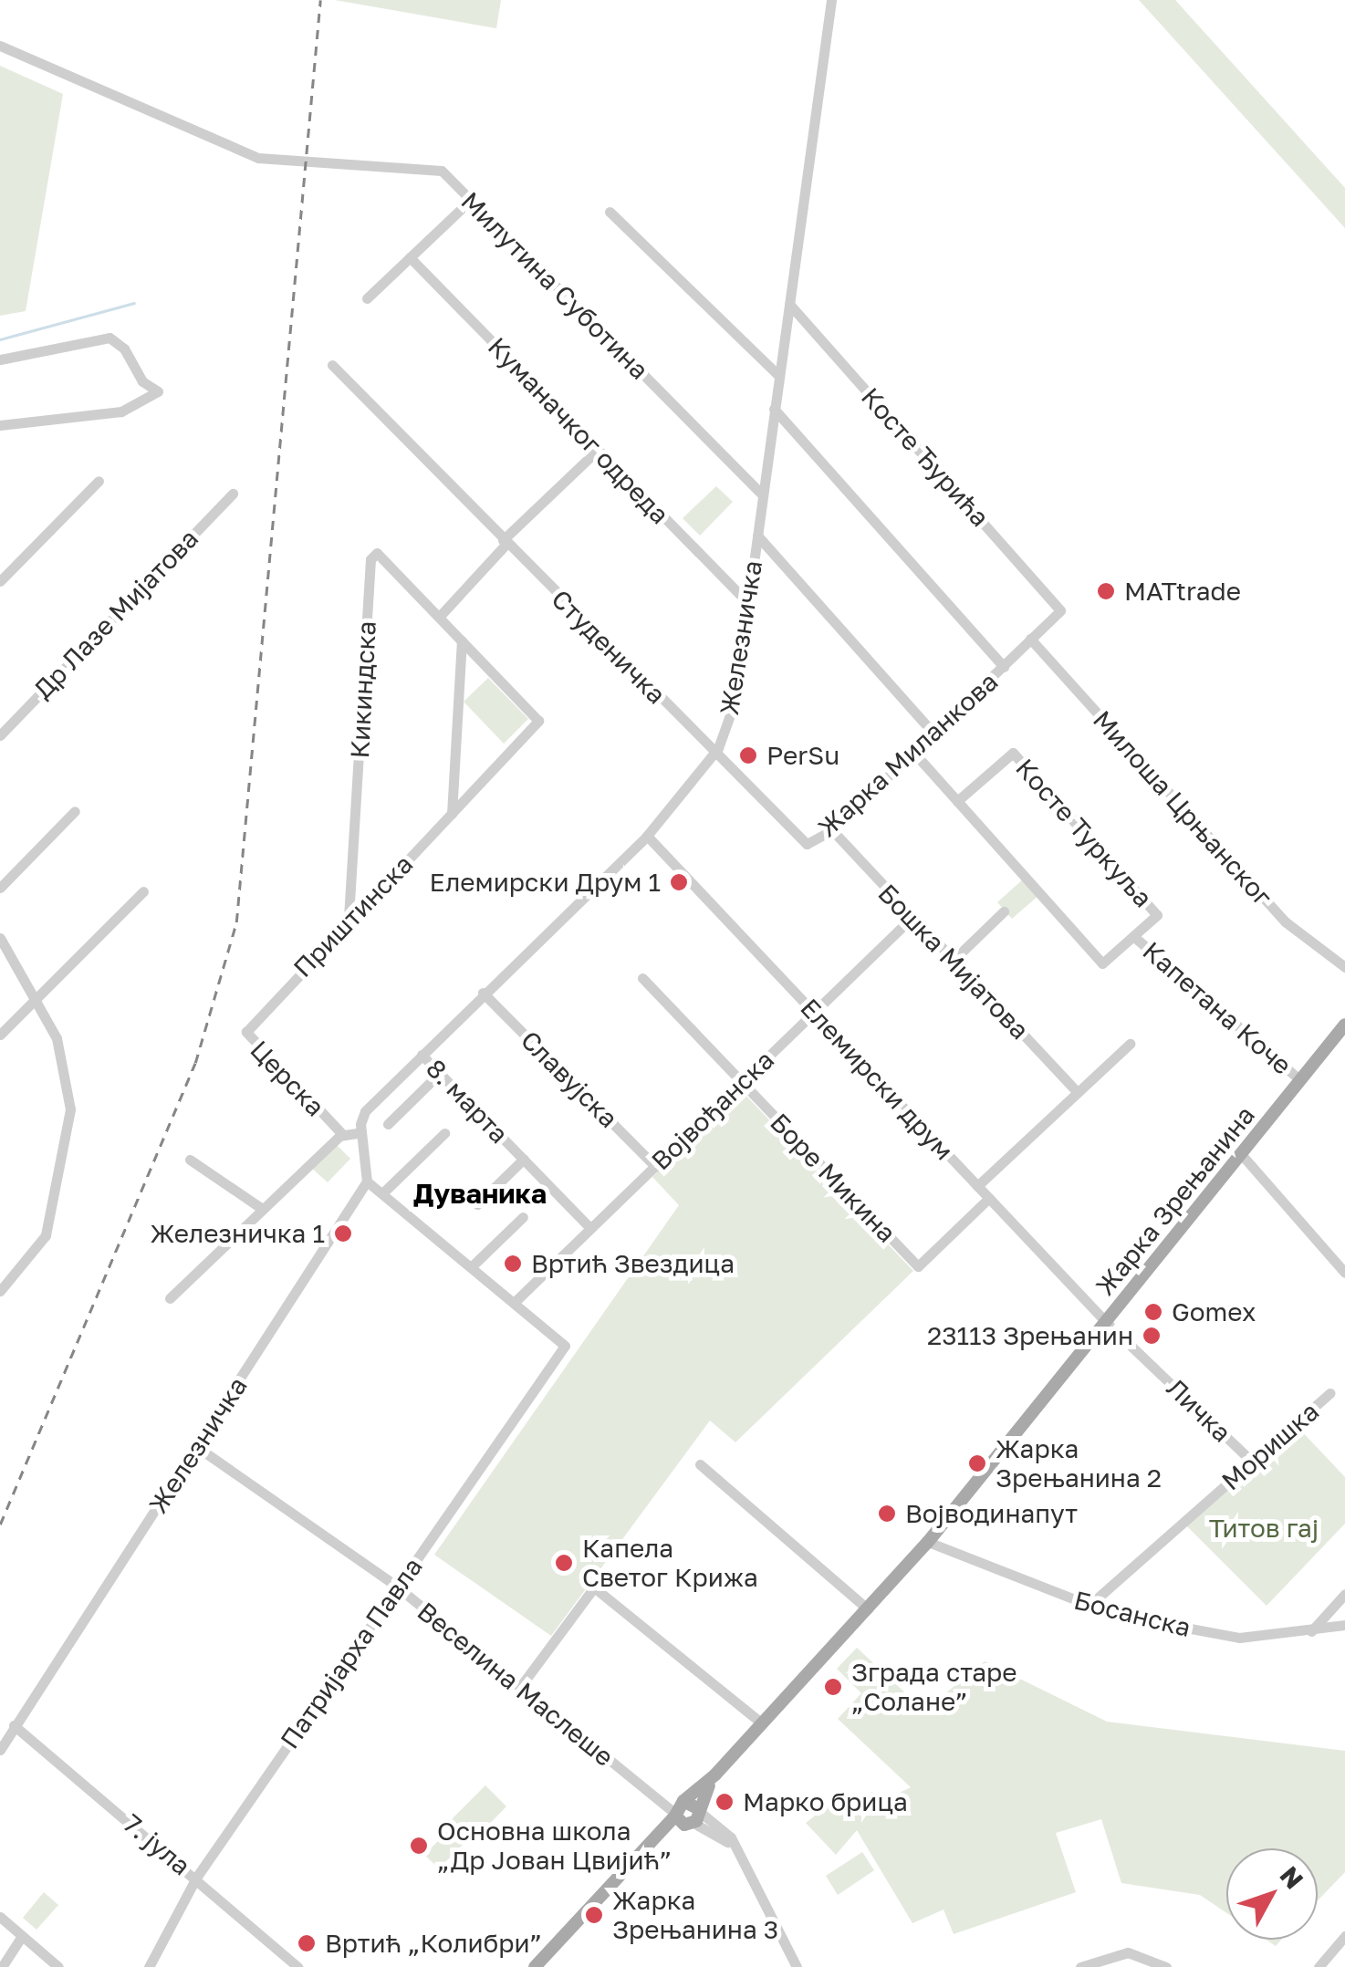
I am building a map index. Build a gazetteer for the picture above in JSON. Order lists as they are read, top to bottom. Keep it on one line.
{"streets":{"main road":["Жарка Зрењанина"],"street":["Милутина Суботина","Куманачког одреда","Косте Ђурића","Др Лазе Мијатова","Железничка","Студеничка","Кикиндска","Жарка Миланкова","Милоша Црњанског","Косте Туркуља","Приштинска","Бошка Мијатова","Капетана Коче","Церска","Славујска","Елемирски друм","8. марта","Војвођанска","Боре Микина","Личка","Моришка","Босанска","Патријарха Павла","Веселина Маслеше","7. јула"]},"crossings":[["Милутина Суботина","Железничка"],["Куманачког одреда","Железничка"],["Косте Ђурића","Железничка"],["Косте Ђурића","Жарка Миланкова"],["Железничка","Студеничка"],["Железничка","Жарка Миланкова"],["Железничка","Славујска"],["Железничка","Елемирски друм"],["Железничка","8. марта"],["Железничка","Веселина Маслеше"],["Железничка","7. јула"],["Студеничка","Жарка Миланкова"],["Кикиндска","Приштинска"],["Жарка Миланкова","Милоша Црњанског"],["Жарка Миланкова","Косте Туркуља"],["Жарка Миланкова","Бошка Мијатова"],["Косте Туркуља","Капетана Коче"],["Приштинска","Церска"],["Бошка Мијатова","Војвођанска"],["Капетана Коче","Жарка Зрењанина"],["Славујска","Војвођанска"],["Елемирски друм","Војвођанска"],["Елемирски друм","Боре Микина"],["Елемирски друм","Жарка Зрењанина"],["Елемирски друм","Личка"],["8. марта","Војвођанска"],["Војвођанска","Боре Микина"],["Војвођанска","Патријарха Павла"],["Жарка Зрењанина","Личка"],["Жарка Зрењанина","Босанска"],["Жарка Зрењанина","Веселина Маслеше"],["Личка","Моришка"],["Моришка","Босанска"],["Патријарха Павла","Веселина Маслеше"],["Патријарха Павла","7. јула"]],"districts":["Дуваника"],"parks":["Титов гај"],"places":["MATtrade","PerSu","Елемирски Друм 1","Железничка 1","Вртић Звездица","Gomex","23113 Зрењанин","Жарка Зрењанина 2","Војводинапут","Капела Светог Крижа","Зграда старе „Солане”","Марко брица","Основна школа „Др Јован Цвијић”","Жарка Зрењанина 3","Вртић „Колибри”"],"north":"top right"}
